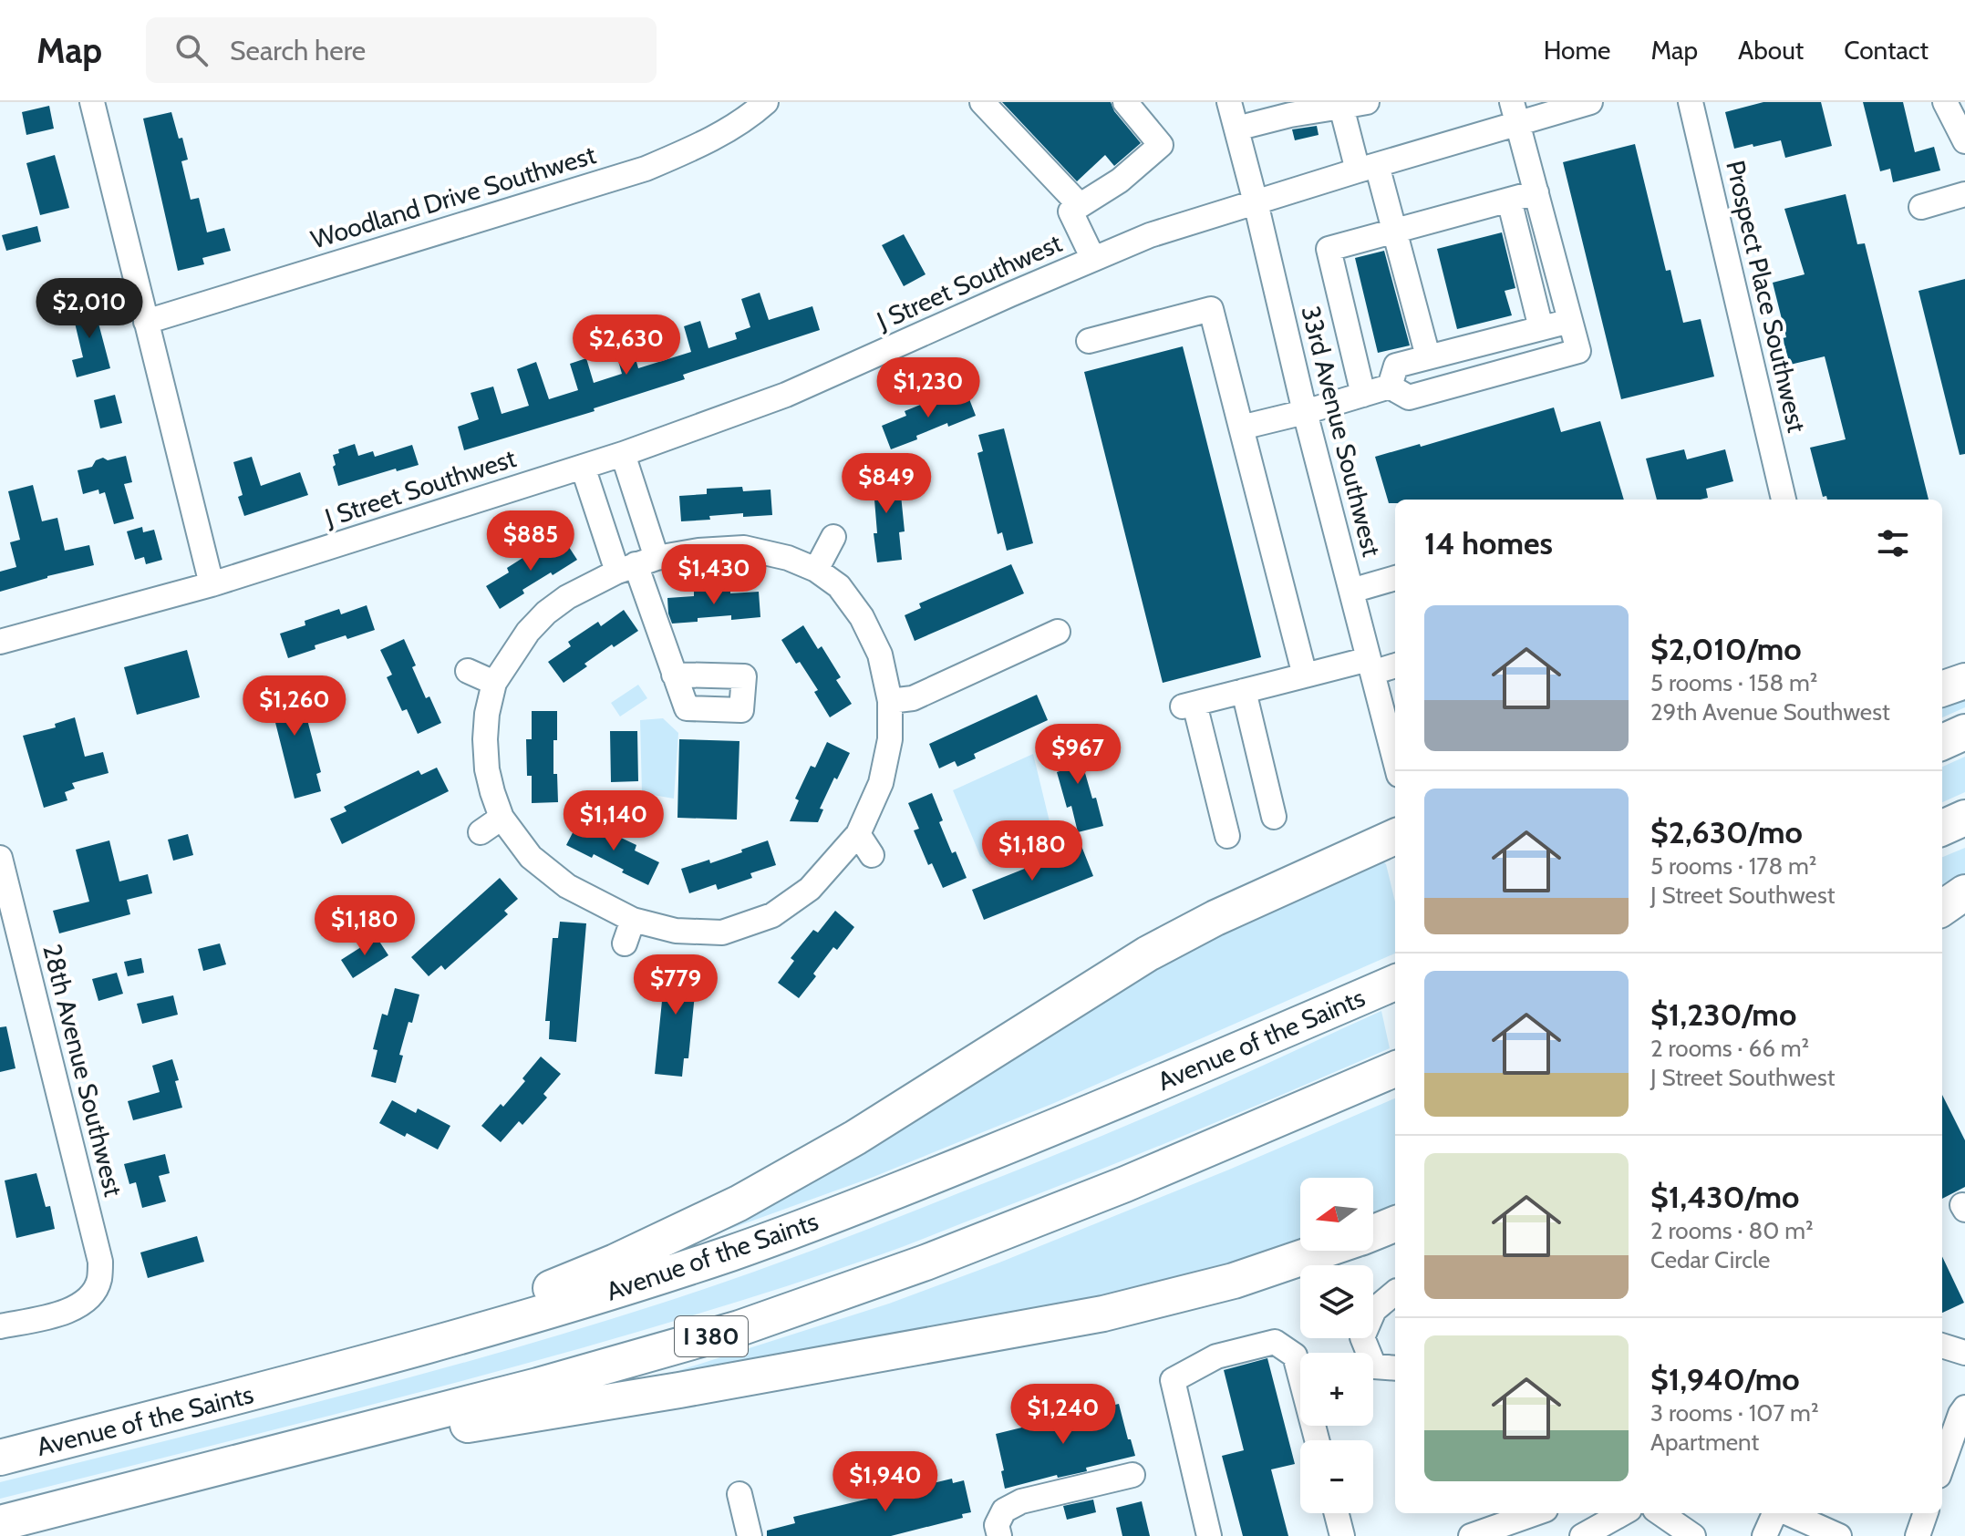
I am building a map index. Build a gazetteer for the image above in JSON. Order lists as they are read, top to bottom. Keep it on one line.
{"streets":{"highway":["Avenue of the Saints","I 380"],"street":["Woodland Drive Southwest","J Street Southwest","Prospect Place Southwest","33rd Avenue Southwest","28th Avenue Southwest"]},"crossings":[["J Street Southwest","33rd Avenue Southwest"]],"north":"left","page":{"header":"Map","search":"Search here","nav":["Home","Map","About","Contact"],"price":["$2,010","$2,630","$1,230","$849","$885","$1,430","$1,260","$967","$1,140","$1,180","$1,180","$779","$1,240","$1,940"],"heading":"14 homes","list":[{"name":"$2,010/mo","note":"5 rooms · 158 m² · 29th Avenue Southwest"},{"name":"$2,630/mo","note":"5 rooms · 178 m² · J Street Southwest"},{"name":"$1,230/mo","note":"2 rooms · 66 m² · J Street Southwest"},{"name":"$1,430/mo","note":"2 rooms · 80 m² · Cedar Circle"},{"name":"$1,940/mo","note":"3 rooms · 107 m² · Apartment"}],"map_buttons":["+","−"]}}
